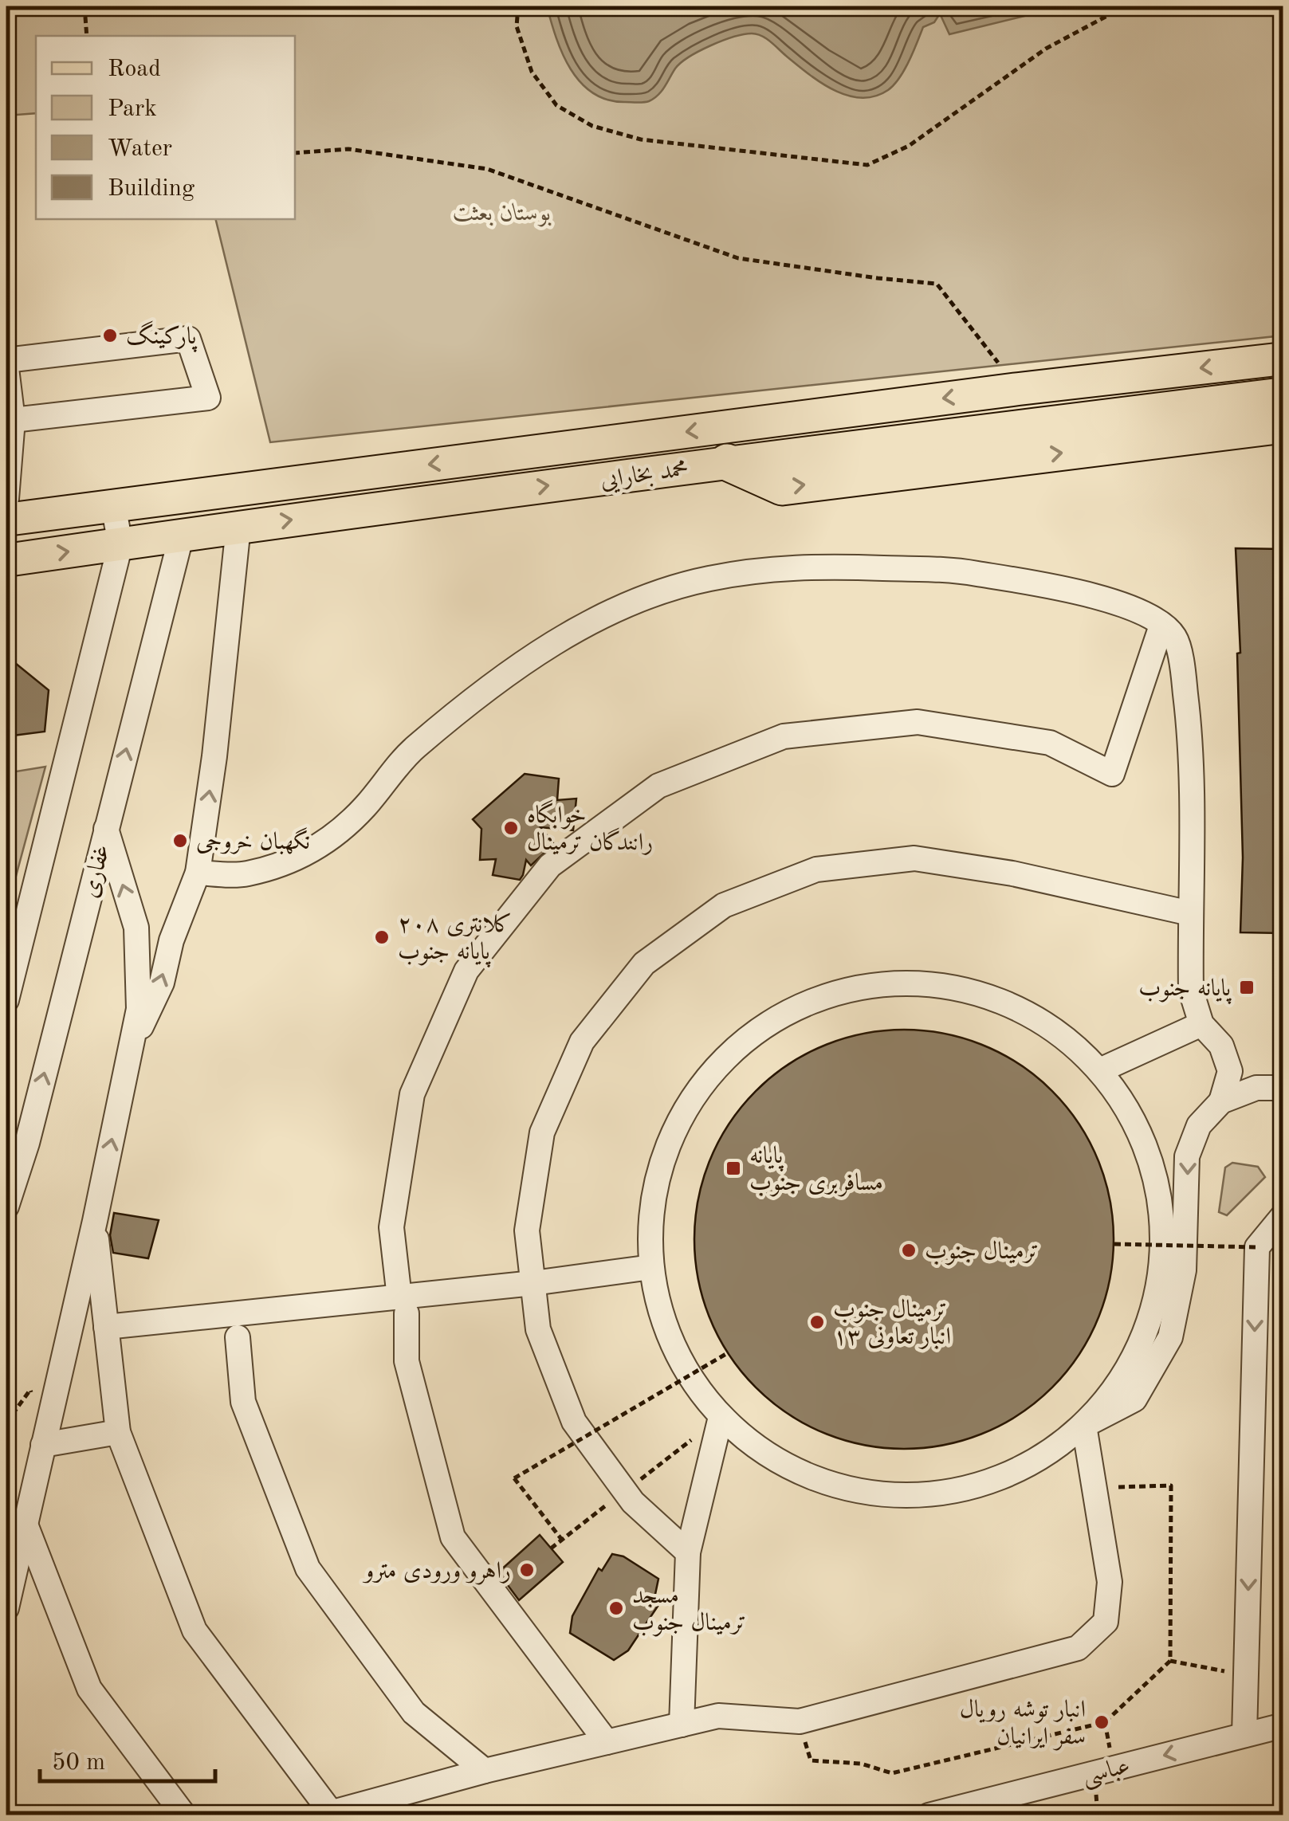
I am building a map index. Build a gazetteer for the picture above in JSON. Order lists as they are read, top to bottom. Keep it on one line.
{"streets":{"main road":["محمد بخارایی"],"street":["غفاری","عباسی"]},"crossings":[["محمد بخارایی","غفاری"]],"one_way":["عباسی"],"parks":["بوستان بعثت"],"places":{"other":["پارکینگ","خوابگاه رانندگان ترمینال","نگهبان خروجی","کلانتری ۲۰۸ پایانه جنوب","ترمینال جنوب","ترمینال جنوب انبار تعاونی ۱۳","راهرو ورودی مترو","مسجد ترمینال جنوب","انبار توشه رویال سفر ایرانیان"],"transit":["پایانه جنوب","پایانه مسافربری جنوب"]},"legend":["Road","Park","Water","Building"],"scale_bar":"50 m"}
